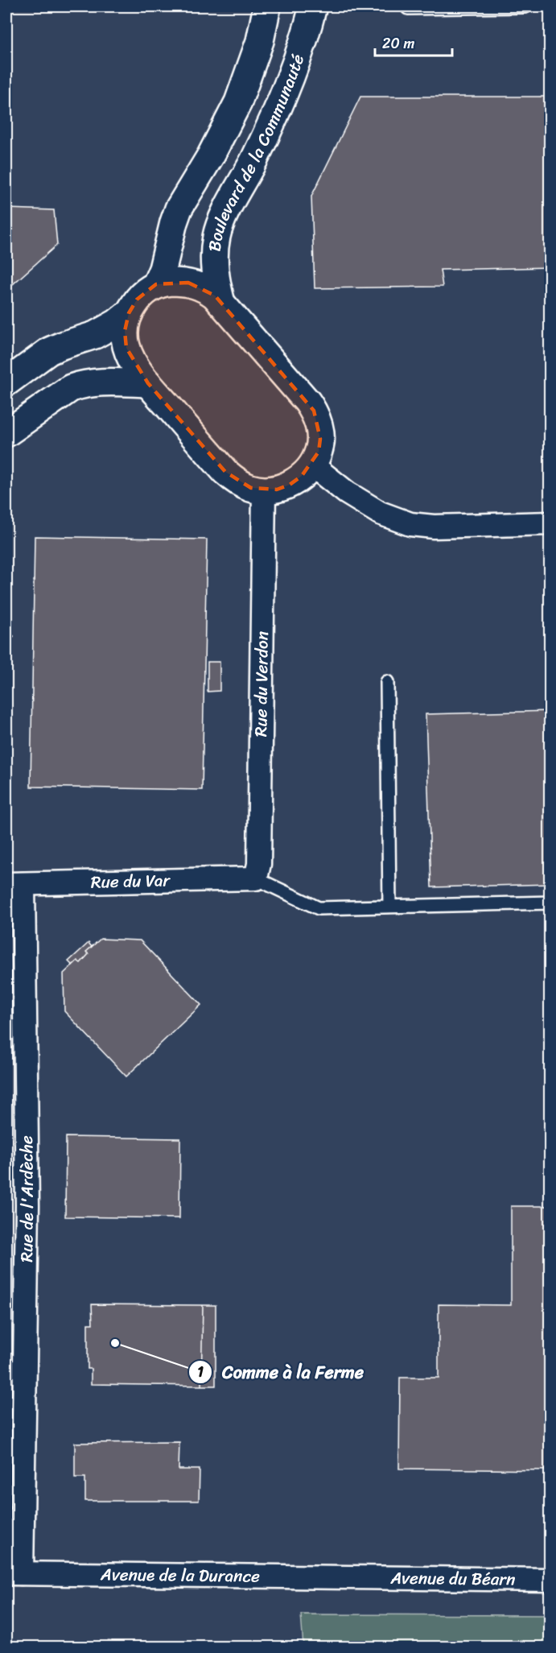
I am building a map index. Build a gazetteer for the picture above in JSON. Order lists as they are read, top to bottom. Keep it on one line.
{"streets":{"main road":["Boulevard de la Communauté"],"street":["Rue du Verdon","Rue du Var","Rue de l'Ardèche","Avenue de la Durance","Avenue du Béarn"]},"crossings":[["Rue du Verdon","Rue du Var"],["Rue du Var","Rue de l'Ardèche"],["Rue de l'Ardèche","Avenue de la Durance"],["Avenue de la Durance","Avenue du Béarn"]],"places":["Comme à la Ferme"],"scale_bar":"20 m"}
